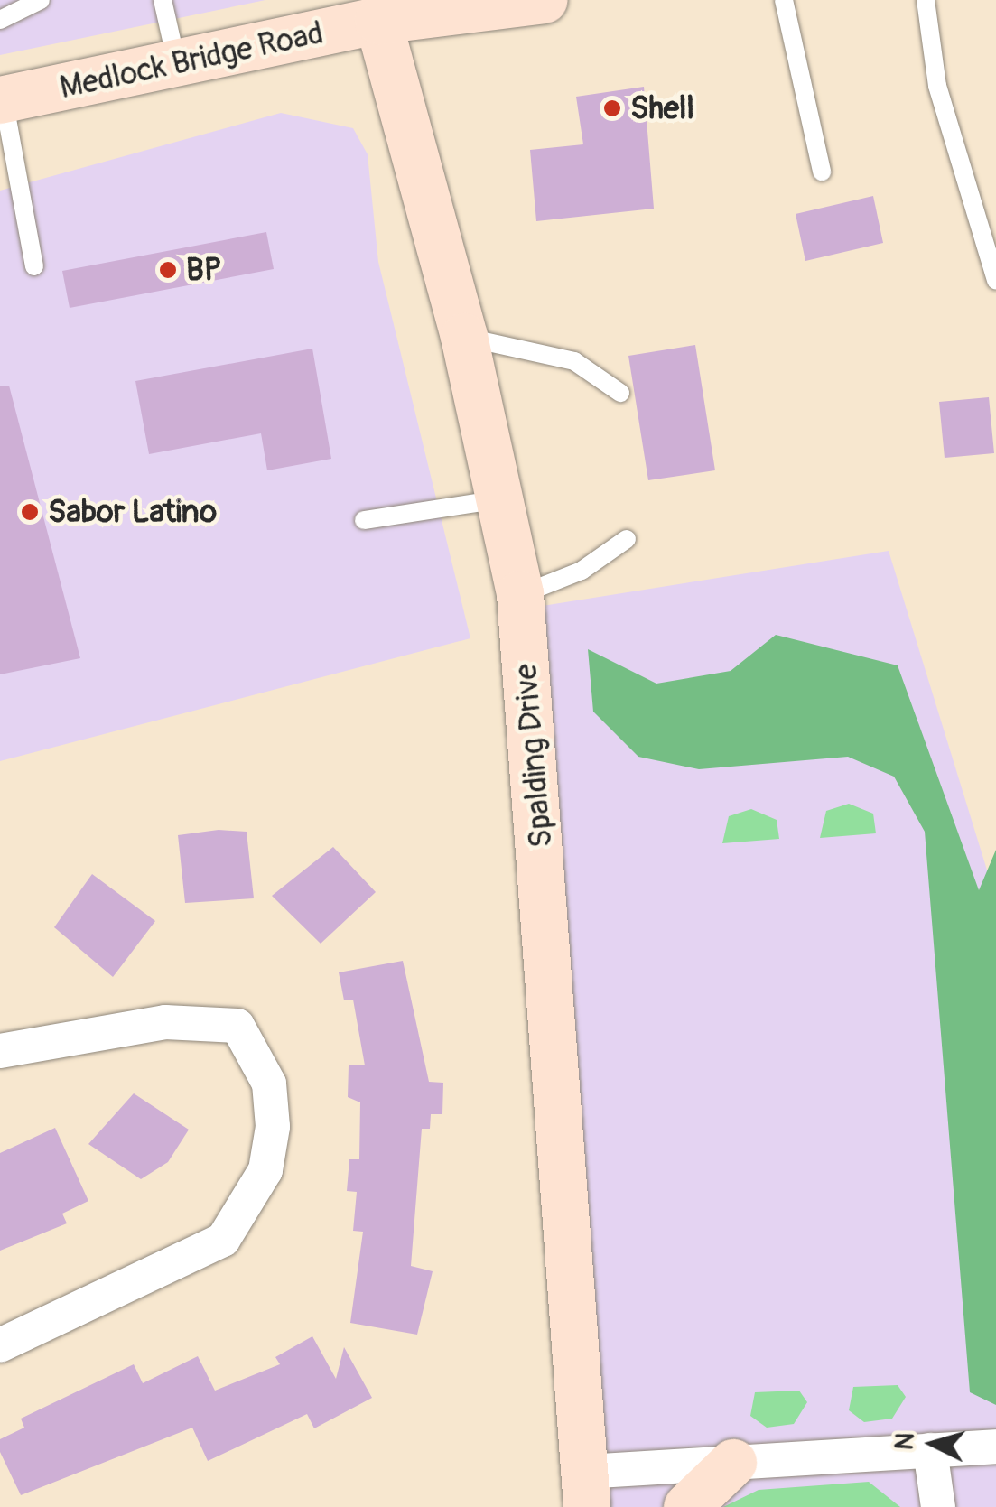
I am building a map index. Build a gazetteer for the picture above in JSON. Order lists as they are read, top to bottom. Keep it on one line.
{"streets":{"main road":["Medlock Bridge Road","Spalding Drive"]},"crossings":[["Medlock Bridge Road","Spalding Drive"]],"places":["Shell","BP","Sabor Latino"],"north":"left"}
